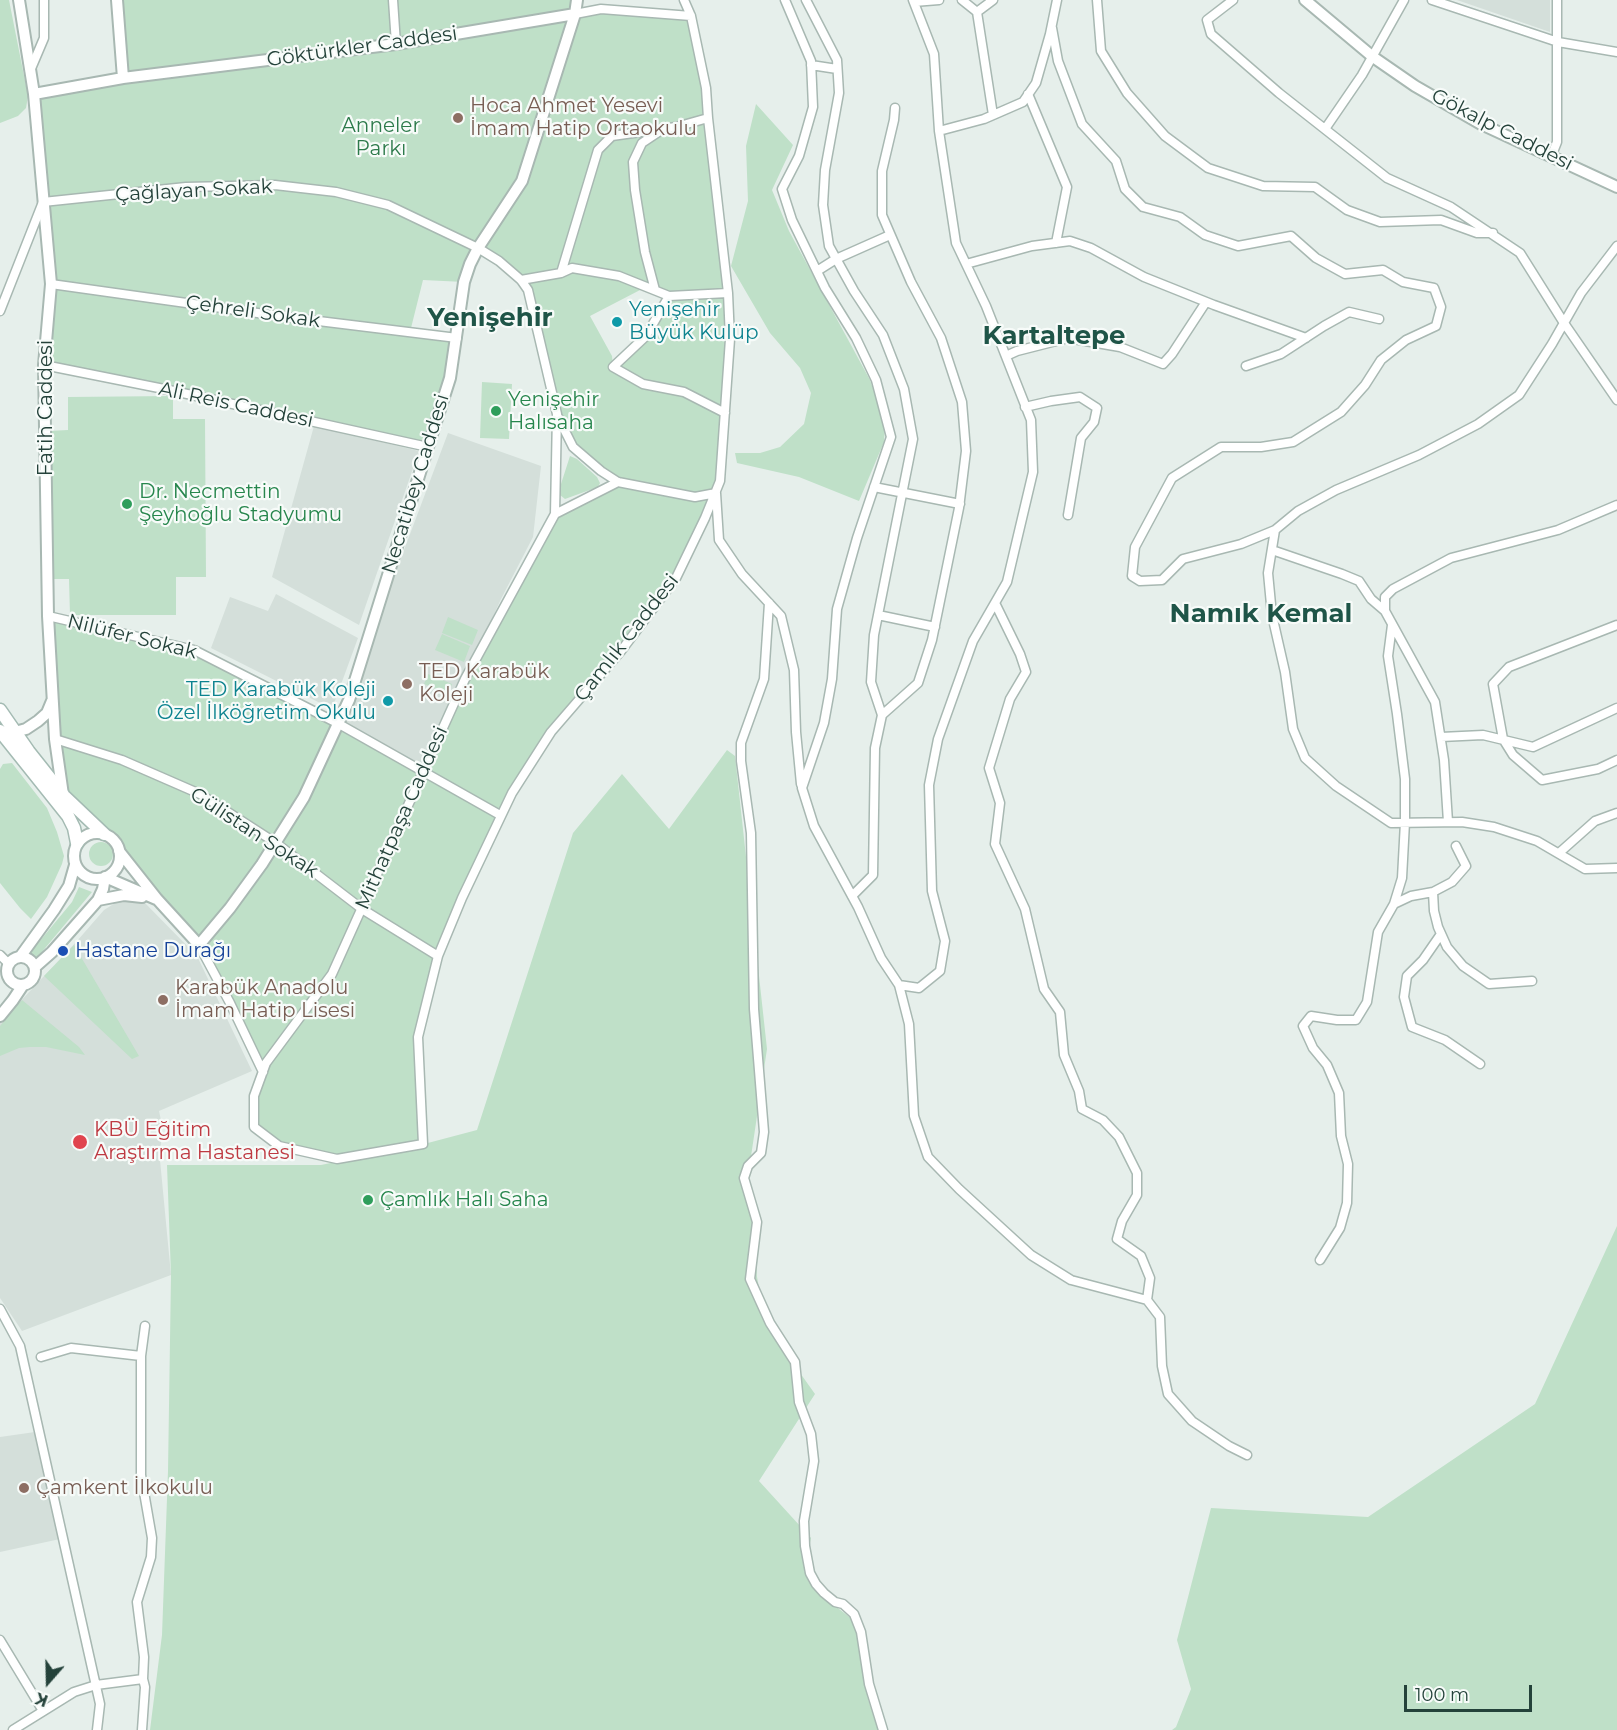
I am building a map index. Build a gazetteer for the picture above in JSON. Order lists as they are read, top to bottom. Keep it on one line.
{"streets":{"street":["Göktürkler Caddesi","Gökalp Caddesi","Çağlayan Sokak","Çehreli Sokak","Ali Reis Caddesi","Fatih Caddesi","Necatibey Caddesi","Nilüfer Sokak","Çamlık Caddesi","Mithatpaşa Caddesi","Gülistan Sokak"]},"crossings":[["Göktürkler Caddesi","Fatih Caddesi"],["Göktürkler Caddesi","Necatibey Caddesi"],["Göktürkler Caddesi","Çamlık Caddesi"],["Çağlayan Sokak","Fatih Caddesi"],["Çağlayan Sokak","Necatibey Caddesi"],["Çağlayan Sokak","Mithatpaşa Caddesi"],["Çehreli Sokak","Fatih Caddesi"],["Çehreli Sokak","Necatibey Caddesi"],["Ali Reis Caddesi","Fatih Caddesi"],["Ali Reis Caddesi","Necatibey Caddesi"],["Fatih Caddesi","Nilüfer Sokak"],["Fatih Caddesi","Gülistan Sokak"],["Necatibey Caddesi","Nilüfer Sokak"],["Necatibey Caddesi","Mithatpaşa Caddesi"],["Necatibey Caddesi","Gülistan Sokak"],["Nilüfer Sokak","Çamlık Caddesi"],["Nilüfer Sokak","Mithatpaşa Caddesi"],["Çamlık Caddesi","Mithatpaşa Caddesi"],["Çamlık Caddesi","Gülistan Sokak"],["Mithatpaşa Caddesi","Gülistan Sokak"]],"districts":["Yenişehir","Kartaltepe","Namık Kemal"],"parks":["Anneler Parkı"],"places":["Hoca Ahmet Yesevi İmam Hatip Ortaokulu","Yenişehir Büyük Kulüp","Yenişehir Halısaha","Dr. Necmettin Şeyhoğlu Stadyumu","TED Karabük Koleji","TED Karabük Koleji Özel İlköğretim Okulu","Hastane Durağı","Karabük Anadolu İmam Hatip Lisesi","KBÜ Eğitim Araştırma Hastanesi","Çamlık Halı Saha","Çamkent İlkokulu"],"scale_bar":"100 m","north":"bottom"}
